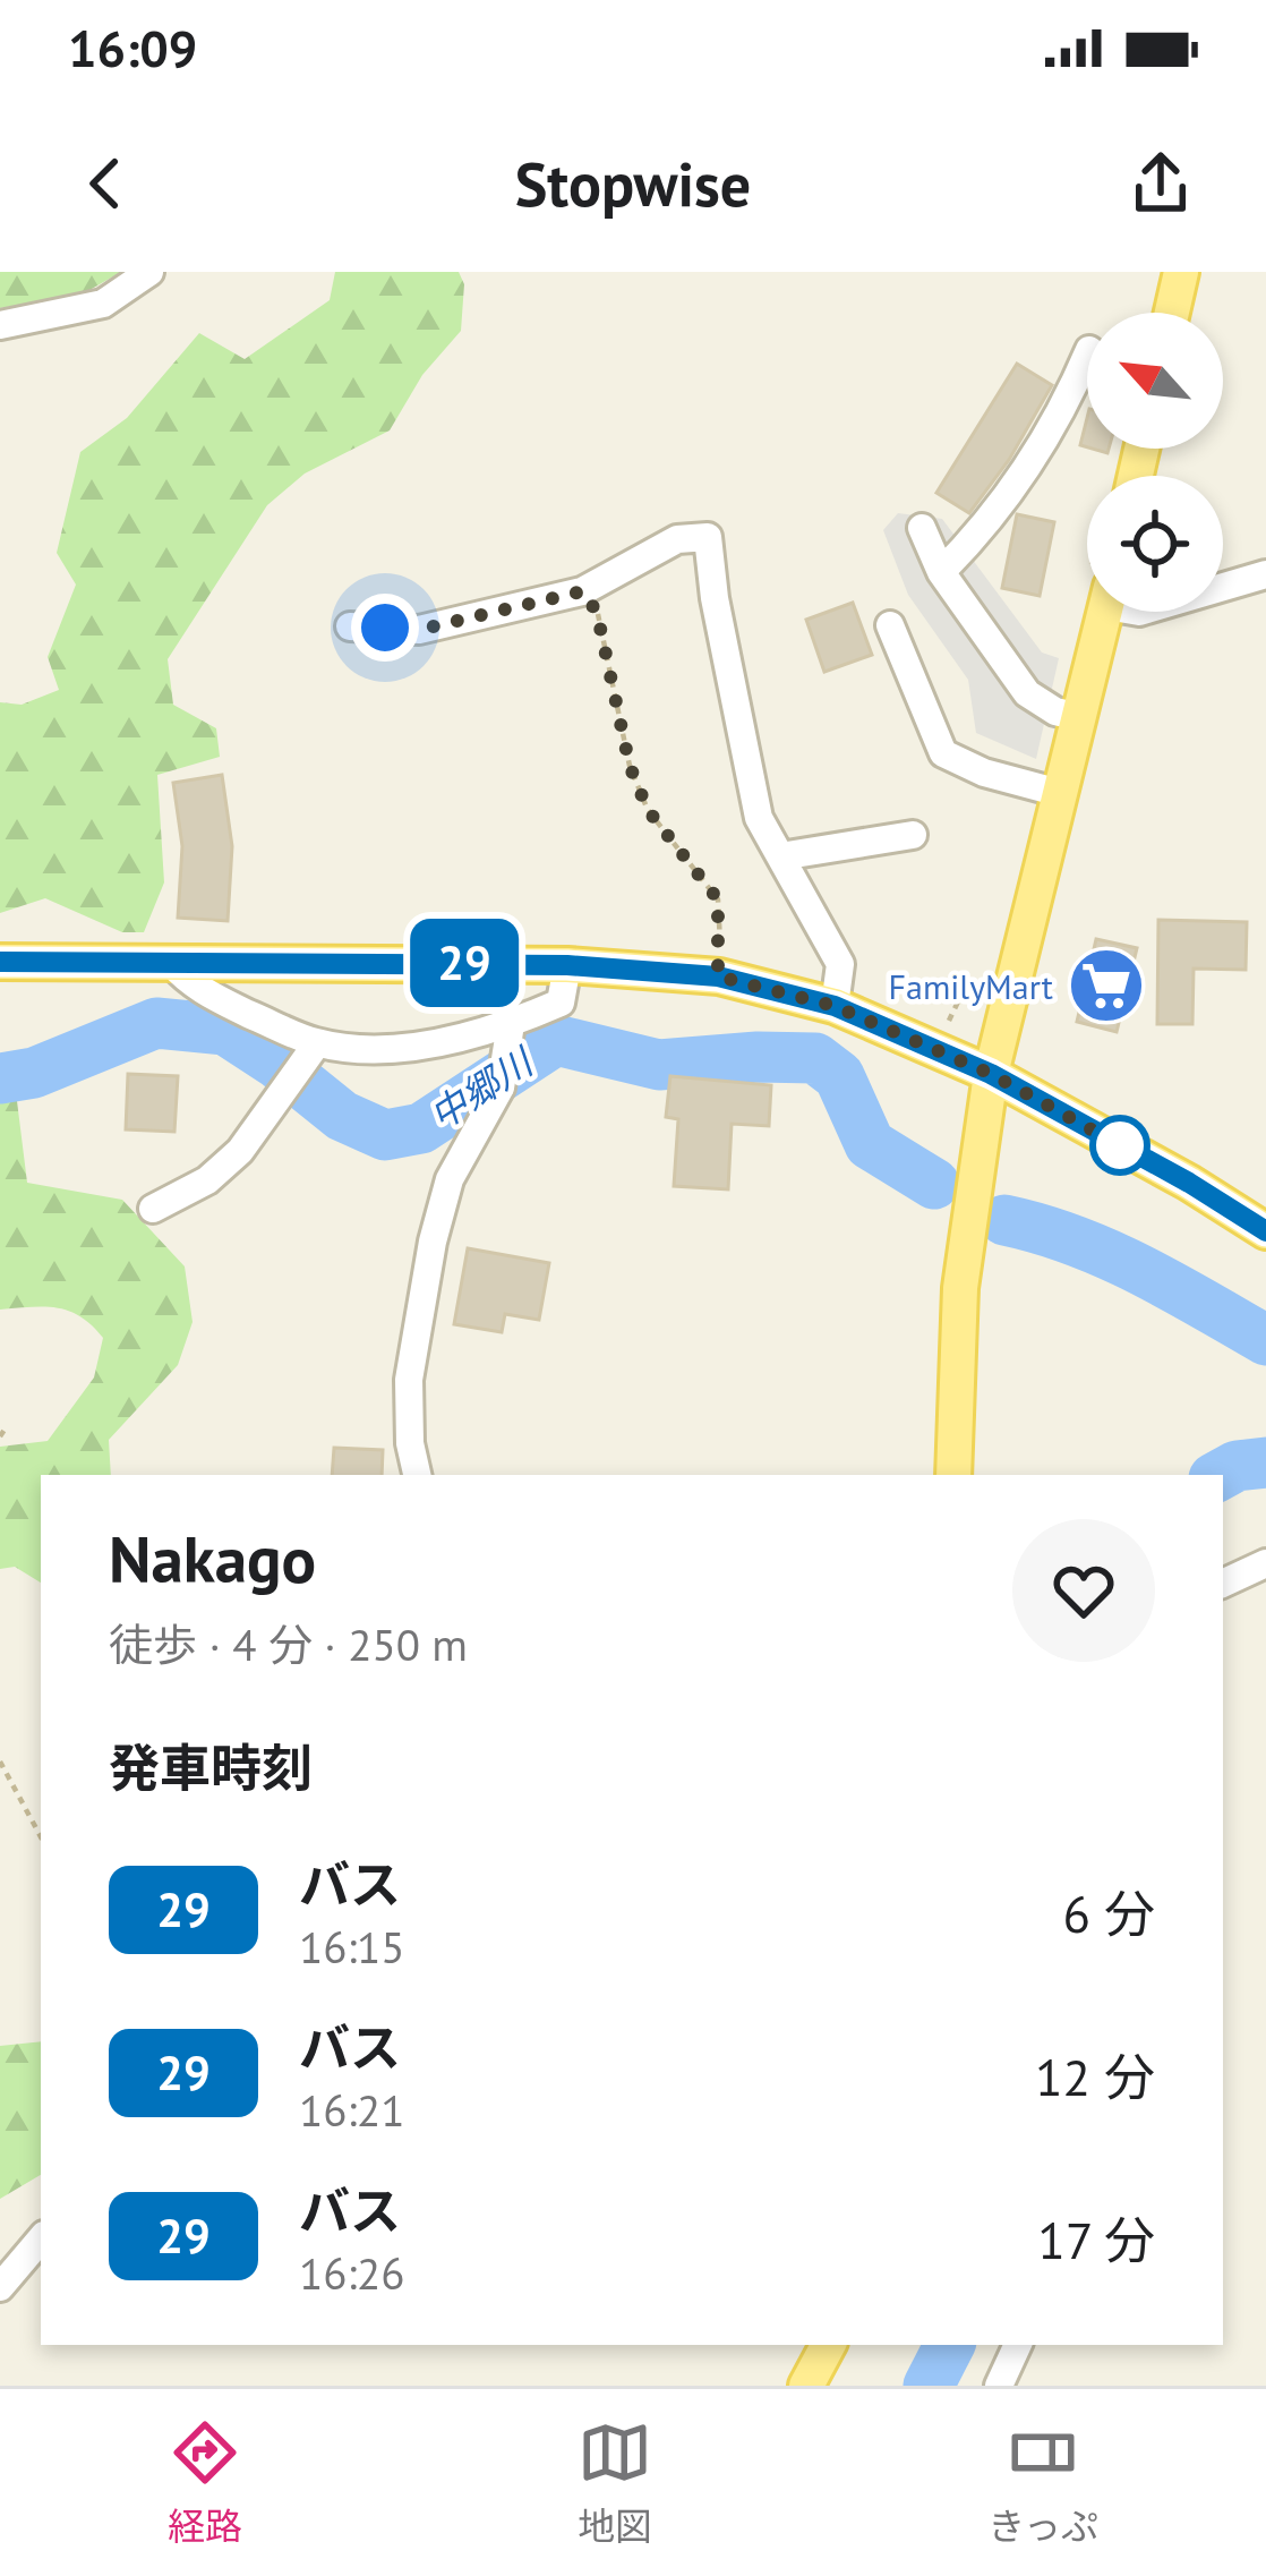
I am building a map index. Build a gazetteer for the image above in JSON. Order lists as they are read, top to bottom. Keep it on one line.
{"water":["中郷川"],"places":{"supermarket":["FamilyMart"]},"lines":["bus line 29"],"north":"top left","page":{"status":"16:09","header":"Stopwise","on_map":"29","heading":[["Nakago","徒歩 · 4 分 · 250 m"],"発車時刻"],"list":[{"mark":"29","name":"バス","note":"16:15","value":"6 分"},{"mark":"29","name":"バス","note":"16:21","value":"12 分"},{"mark":"29","name":"バス","note":"16:26","value":"17 分"}],"tabs":["経路","地図","きっぷ"]}}
